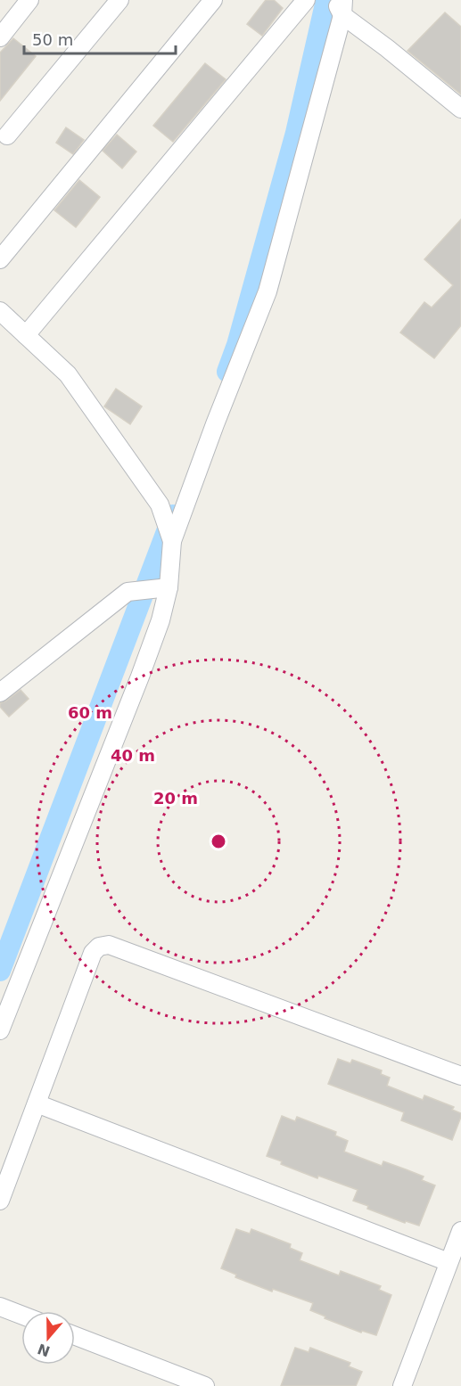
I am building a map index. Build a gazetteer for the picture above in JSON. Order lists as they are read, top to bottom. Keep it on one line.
{"scale_bar":"50 m","north":"bottom","rings":["60 m","40 m","20 m"]}
